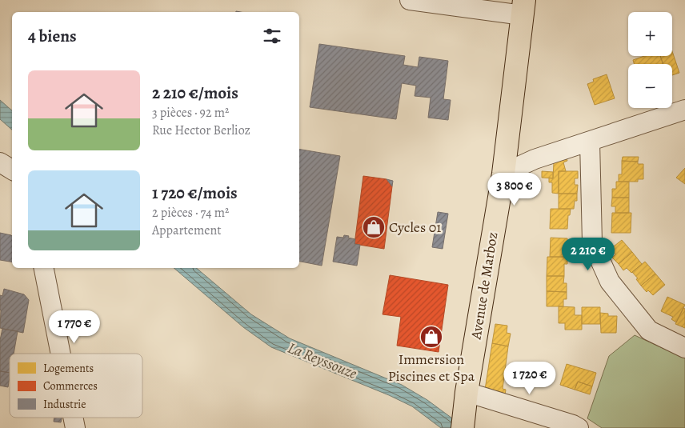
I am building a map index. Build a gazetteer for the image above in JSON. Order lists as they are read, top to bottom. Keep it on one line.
{"streets":{"main road":["Avenue de Marboz"]},"water":["La Reyssouze"],"places":{"shop":["Cycles 01","Immersion Piscines et Spa"]},"legend":["Logements","Commerces","Industrie"],"page":{"map_buttons":["+","−"],"heading":"4 biens","list":[{"name":"2 210 €/mois","note":"3 pièces · 92 m² · Rue Hector Berlioz"},{"name":"1 720 €/mois","note":"2 pièces · 74 m² · Appartement"}],"price":["3 800 €","2 210 €","1 770 €","1 720 €"]}}
